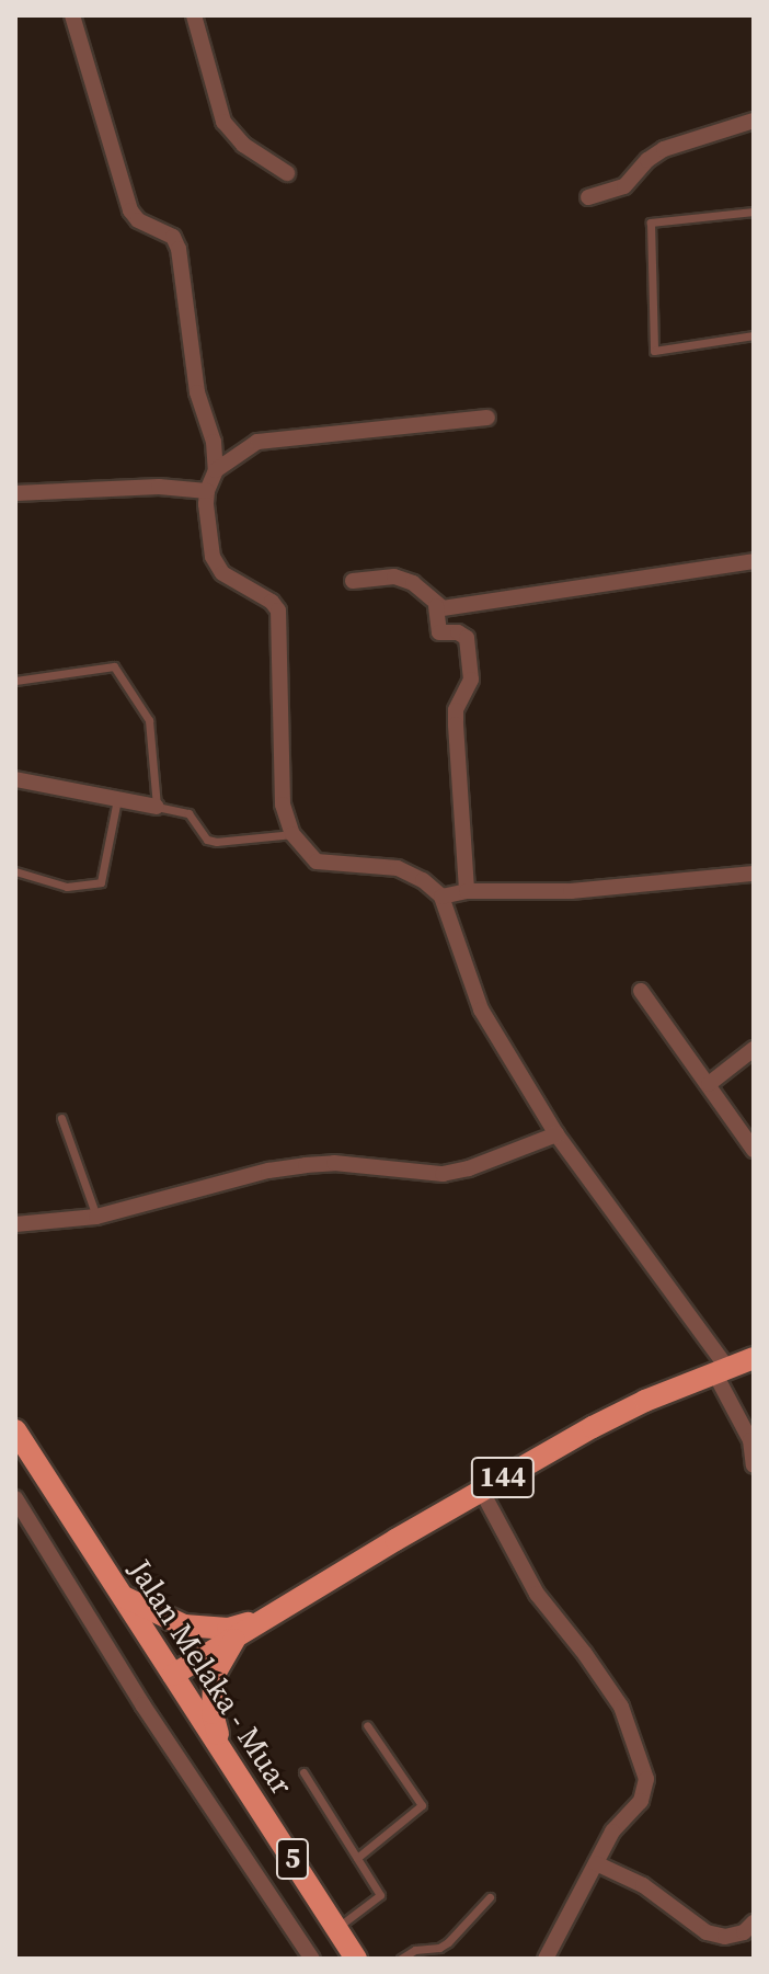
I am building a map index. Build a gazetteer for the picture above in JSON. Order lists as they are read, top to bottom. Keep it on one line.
{"streets":{"main road":["144","Jalan Melaka - Muar","5"]},"crossings":[["144","Jalan Melaka - Muar"]]}
